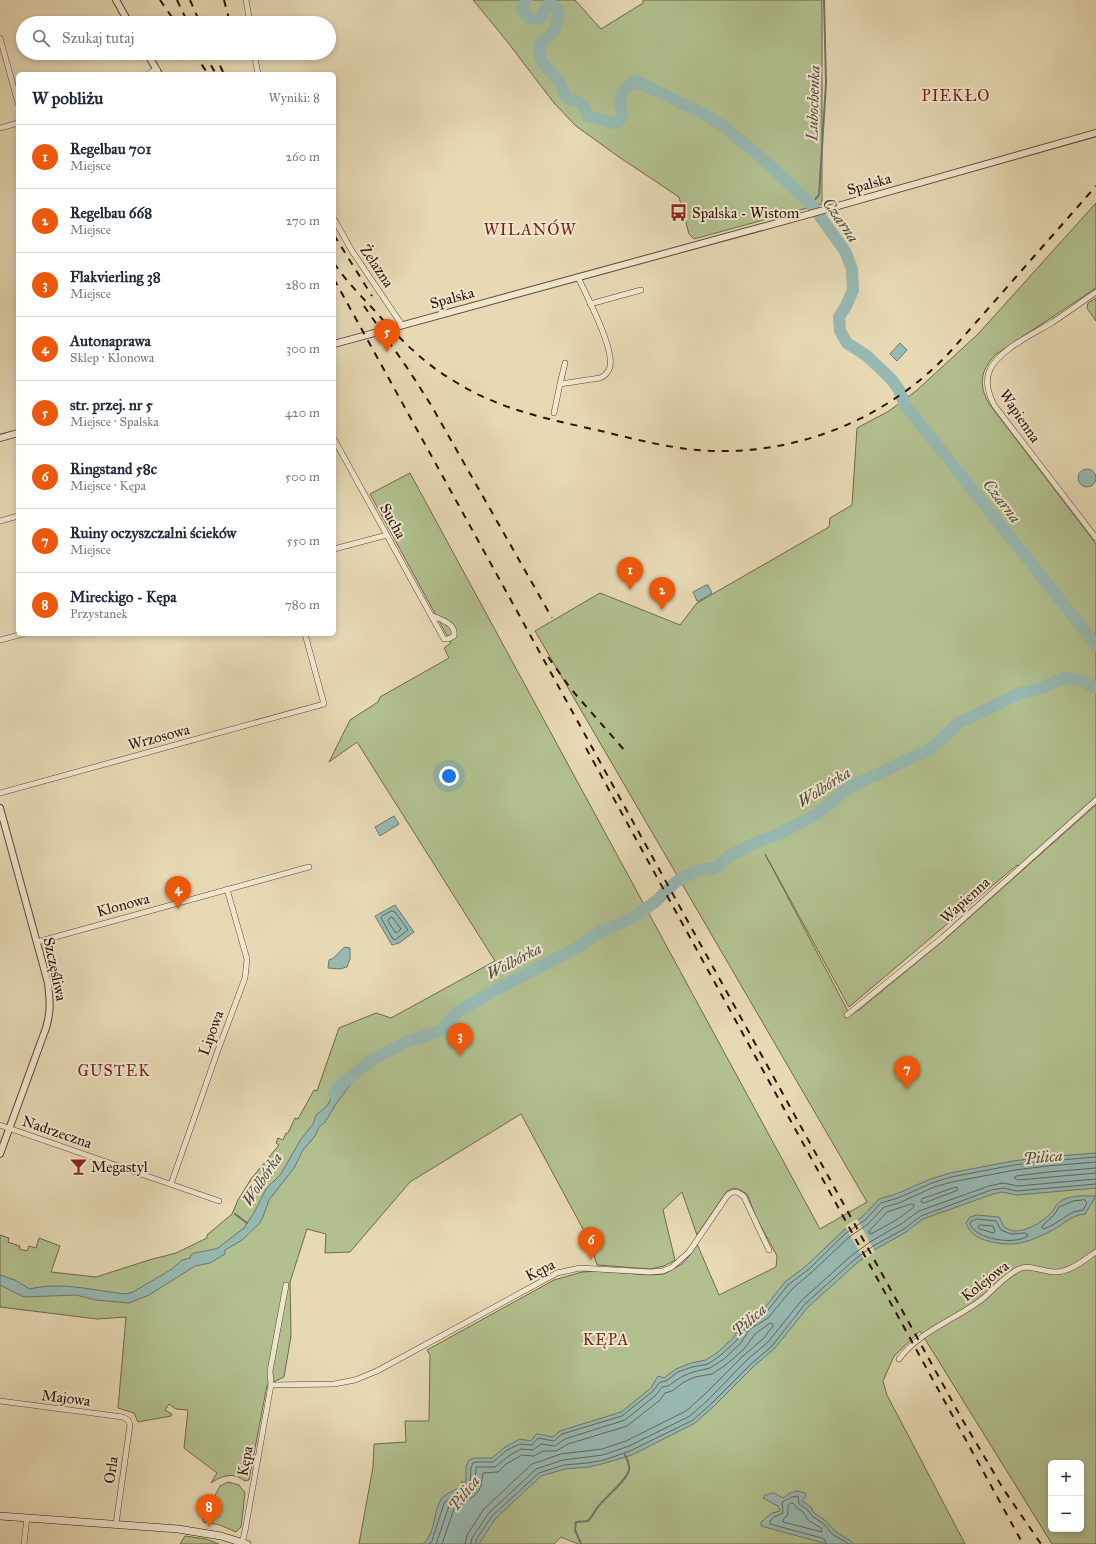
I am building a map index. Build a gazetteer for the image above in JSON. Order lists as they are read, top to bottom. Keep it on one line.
{"streets":{"street":["Spalska","Żelazna","Wapienna","Sucha","Wrzosowa","Klonowa","Szczęśliwa","Lipowa","Nadrzeczna","Kępa","Kolejowa","Majowa","Orla"]},"crossings":[["Spalska","Żelazna"],["Klonowa","Szczęśliwa"],["Klonowa","Lipowa"],["Szczęśliwa","Nadrzeczna"],["Lipowa","Nadrzeczna"],["Majowa","Orla"]],"districts":["PIEKŁO","WILANÓW","GUSTEK","KĘPA"],"water":["Lubochenka","Czarna","Wolbórka","Pilica"],"places":{"bus stop":["Spalska - Wistom"],"bar":["Megastyl"]},"page":{"search":"Szukaj tutaj","heading":["W pobliżu","Wyniki: 8"],"list":[{"mark":"1","name":"Regelbau 701","note":"Miejsce","value":"260 m"},{"mark":"2","name":"Regelbau 668","note":"Miejsce","value":"270 m"},{"mark":"3","name":"Flakvierling 38","note":"Miejsce","value":"280 m"},{"mark":"4","name":"Autonaprawa","note":"Sklep · Klonowa","value":"300 m"},{"mark":"5","name":"str. przej. nr 5","note":"Miejsce · Spalska","value":"420 m"},{"mark":"6","name":"Ringstand 58c","note":"Miejsce · Kępa","value":"500 m"},{"mark":"7","name":"Ruiny oczyszczalni ścieków","note":"Miejsce","value":"550 m"},{"mark":"8","name":"Mireckigo - Kępa","note":"Przystanek","value":"780 m"}],"pins":["5","1","2","4","3","7","6","8"],"map_buttons":["+","−"]}}
